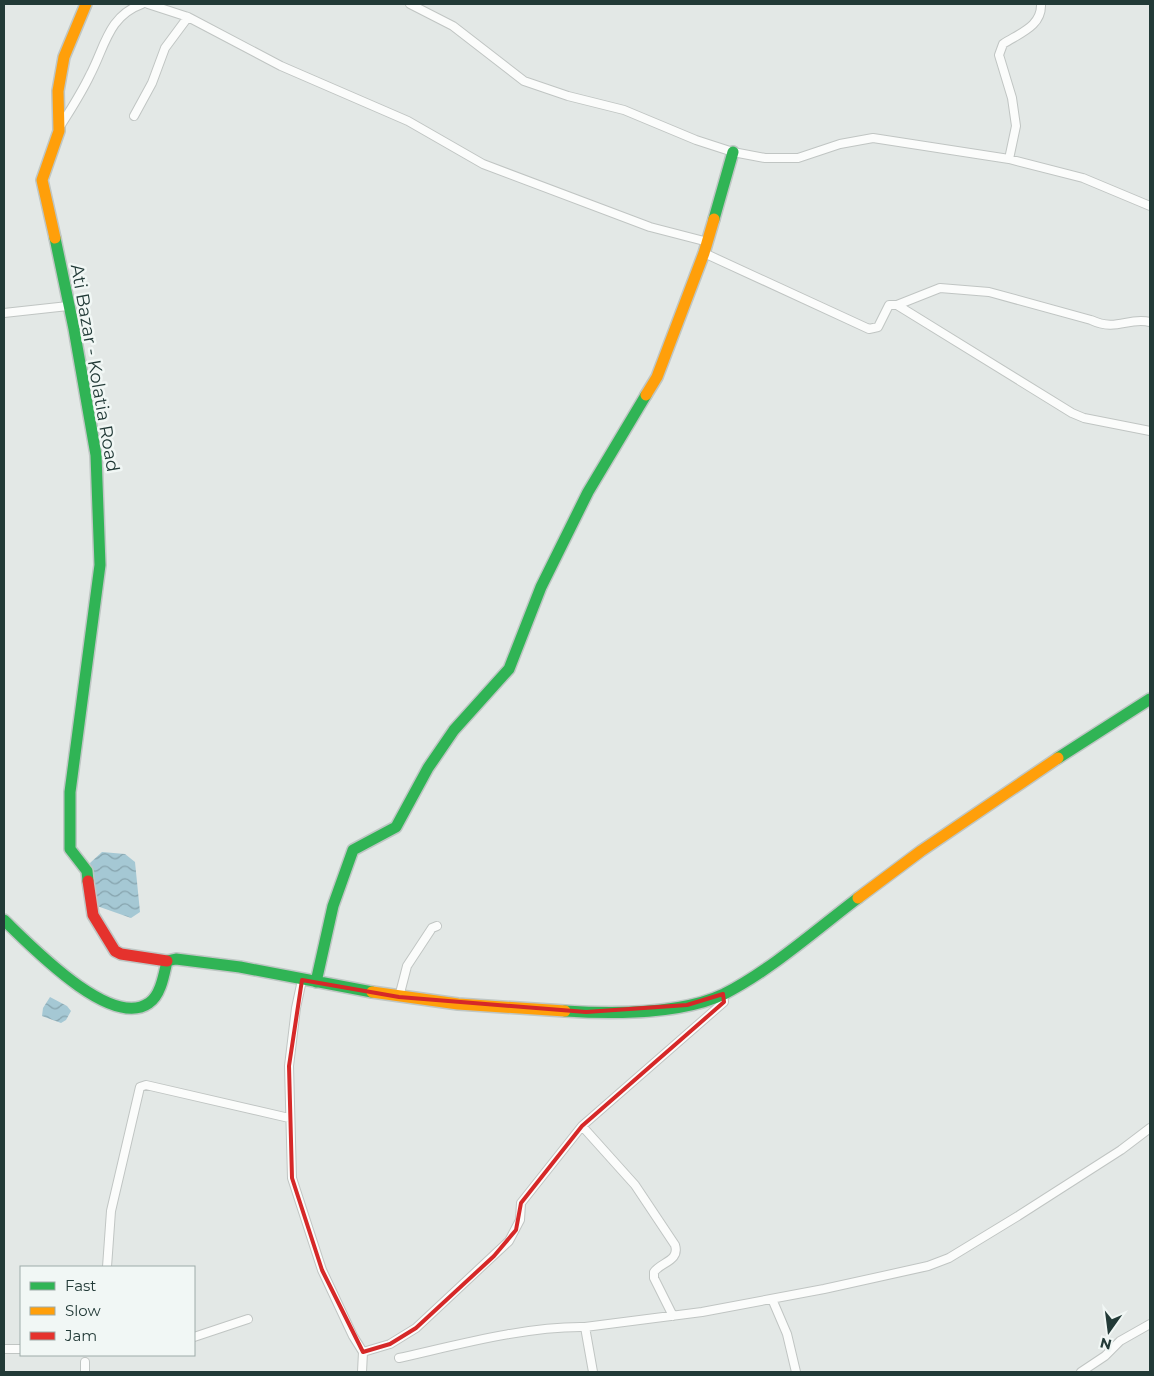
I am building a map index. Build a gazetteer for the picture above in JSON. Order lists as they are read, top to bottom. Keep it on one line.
{"streets":{"street":["Ati Bazar - Kolatia Road"]},"legend":["Fast","Slow","Jam"],"north":"bottom"}
